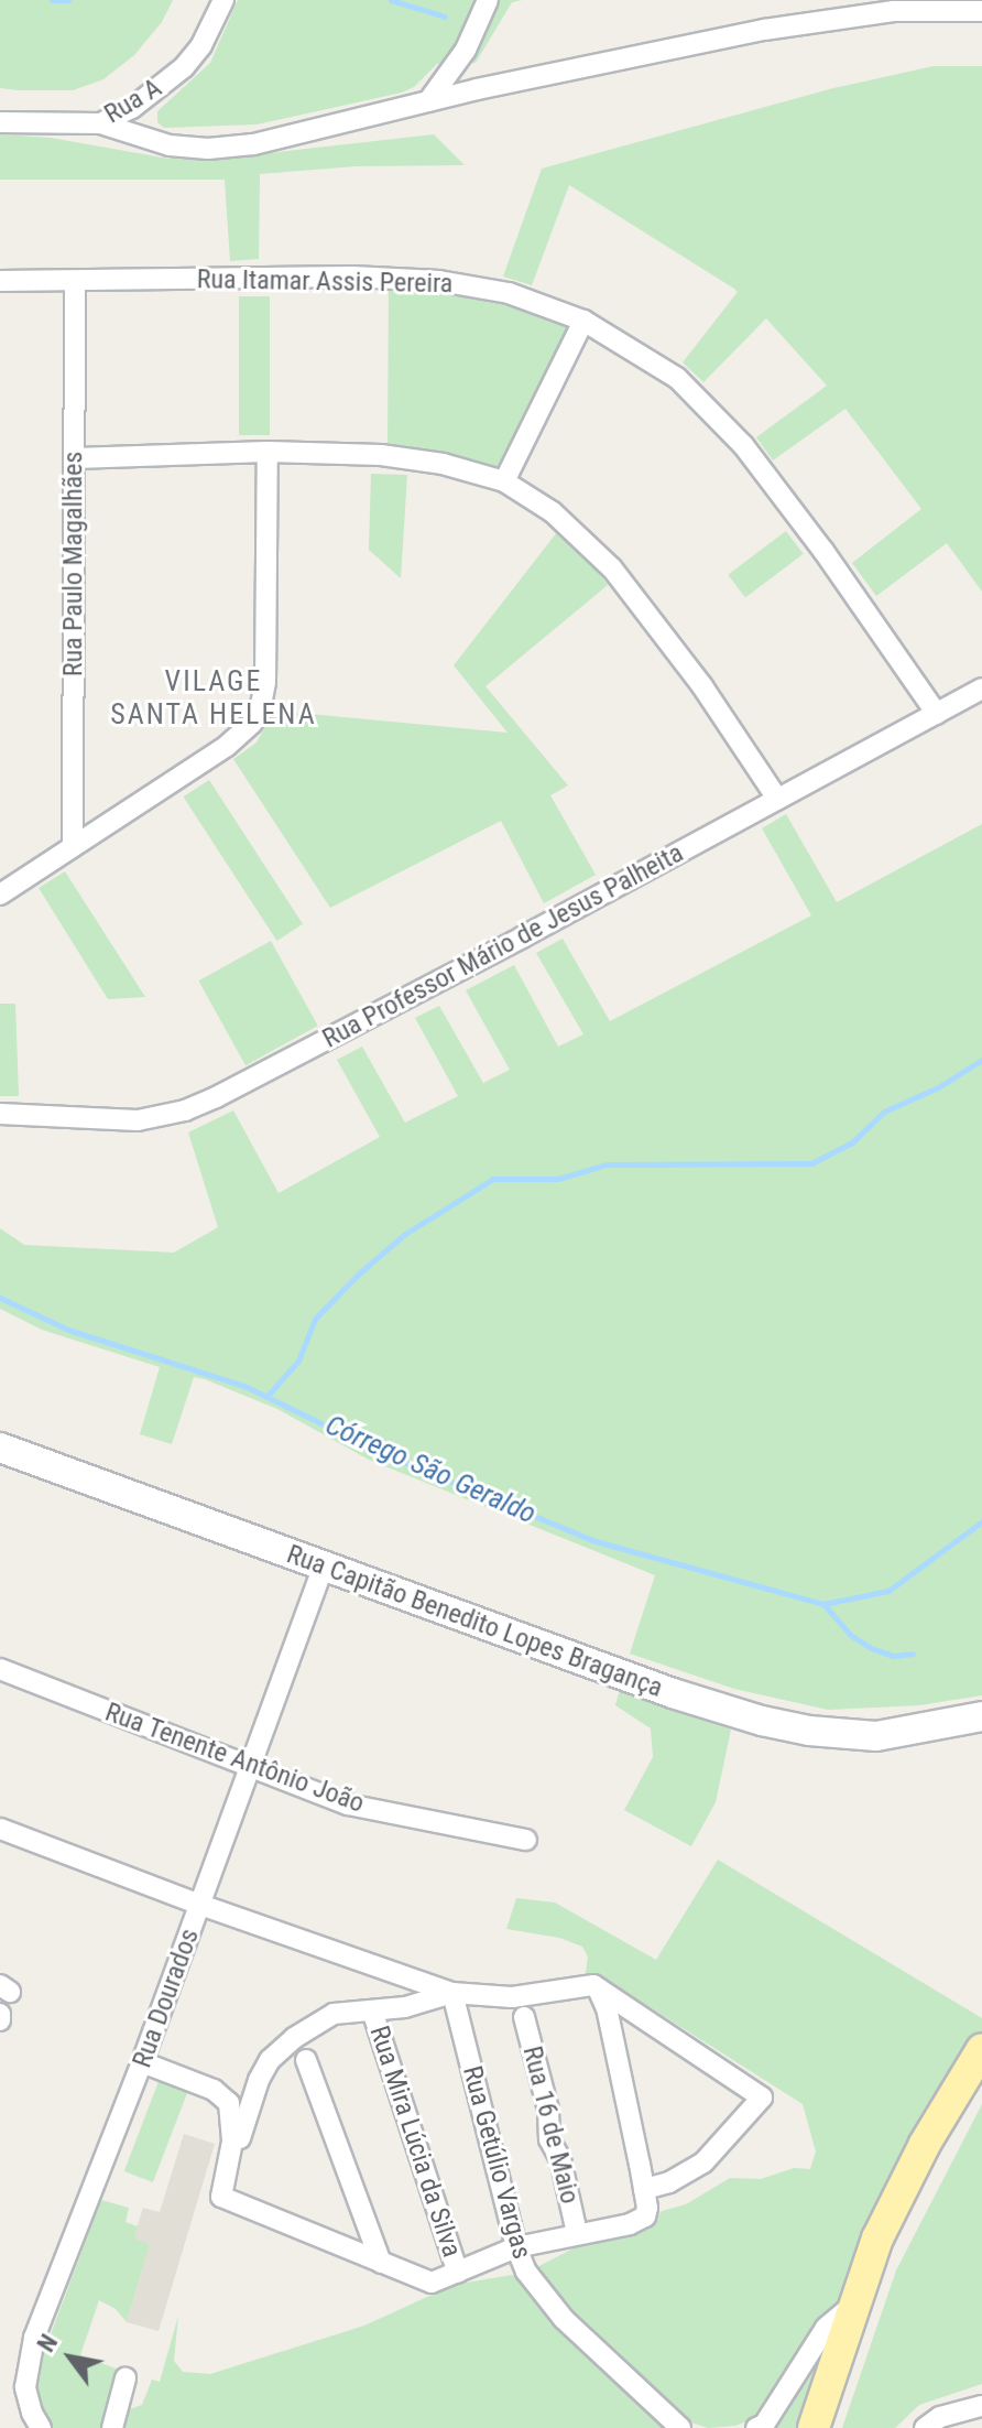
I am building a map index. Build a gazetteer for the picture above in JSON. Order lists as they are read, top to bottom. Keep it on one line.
{"streets":{"main road":["Rua Capitão Benedito Lopes Bragança"],"street":["Rua A","Rua Itamar Assis Pereira","Rua Paulo Magalhães","Rua Professor Mário de Jesus Palheita","Rua Tenente Antônio João","Rua Dourados","Rua 16 de Maio","Rua Mira Lúcia da Silva","Rua Getúlio Vargas"]},"crossings":[["Rua Itamar Assis Pereira","Rua Paulo Magalhães"],["Rua Itamar Assis Pereira","Rua Professor Mário de Jesus Palheita"],["Rua Capitão Benedito Lopes Bragança","Rua Dourados"],["Rua Tenente Antônio João","Rua Dourados"]],"districts":["VILAGE SANTA HELENA"],"water":["Córrego São Geraldo"],"north":"top left"}
